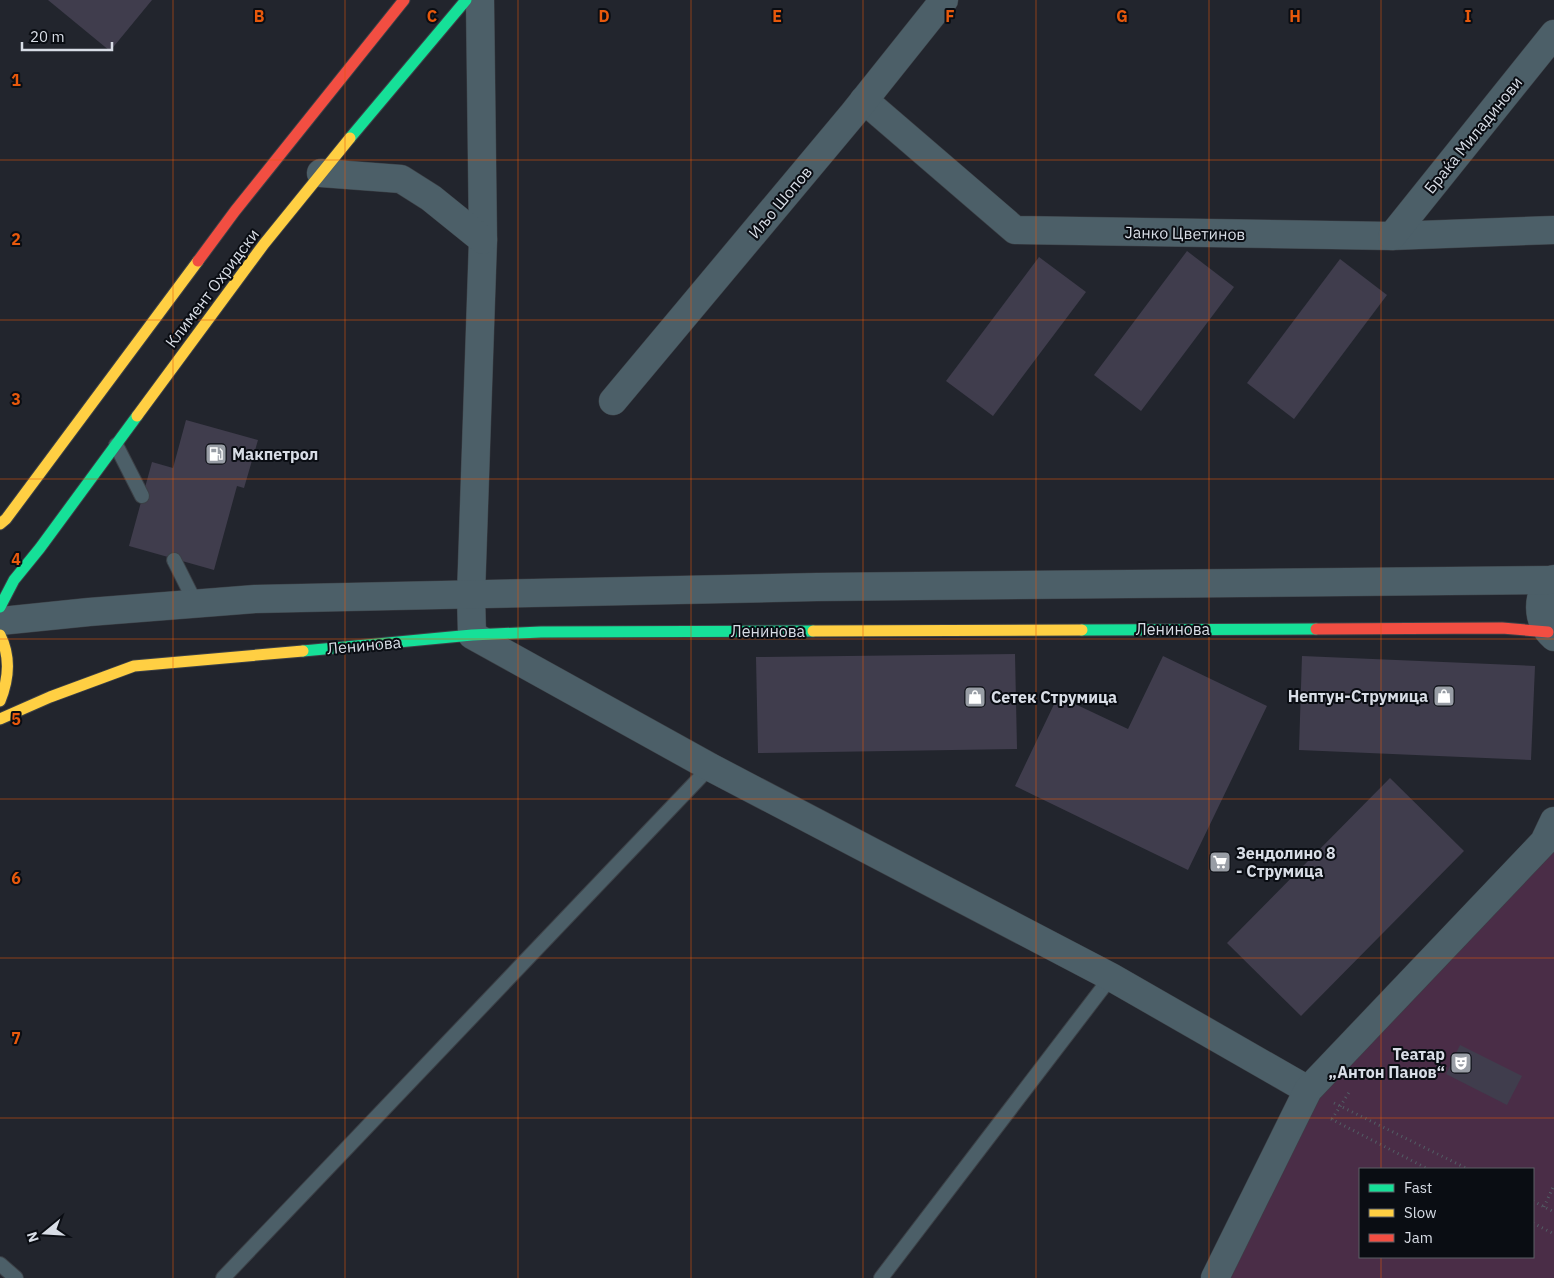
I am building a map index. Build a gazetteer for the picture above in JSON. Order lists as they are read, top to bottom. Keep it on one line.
{"streets":{"street":["Браќа Миладинови","Иљо Шопов","Јанко Цветинов","Климент Охридски","Ленинова"]},"crossings":[["Браќа Миладинови","Јанко Цветинов"],["Иљо Шопов","Јанко Цветинов"]],"places":{"fuel station":["Макпетрол"],"shop":["Нептун-Струмица","Сетек Струмица"],"supermarket":["Зендолино 8 - Струмица"],"theatre":["Театар „Антон Панов“"]},"legend":["Fast","Slow","Jam"],"scale_bar":"20 m","north":"left","grid":{"columns":["B","C","D","E","F","G","H","I"],"rows":["1","2","3","4","5","6","7"]}}
